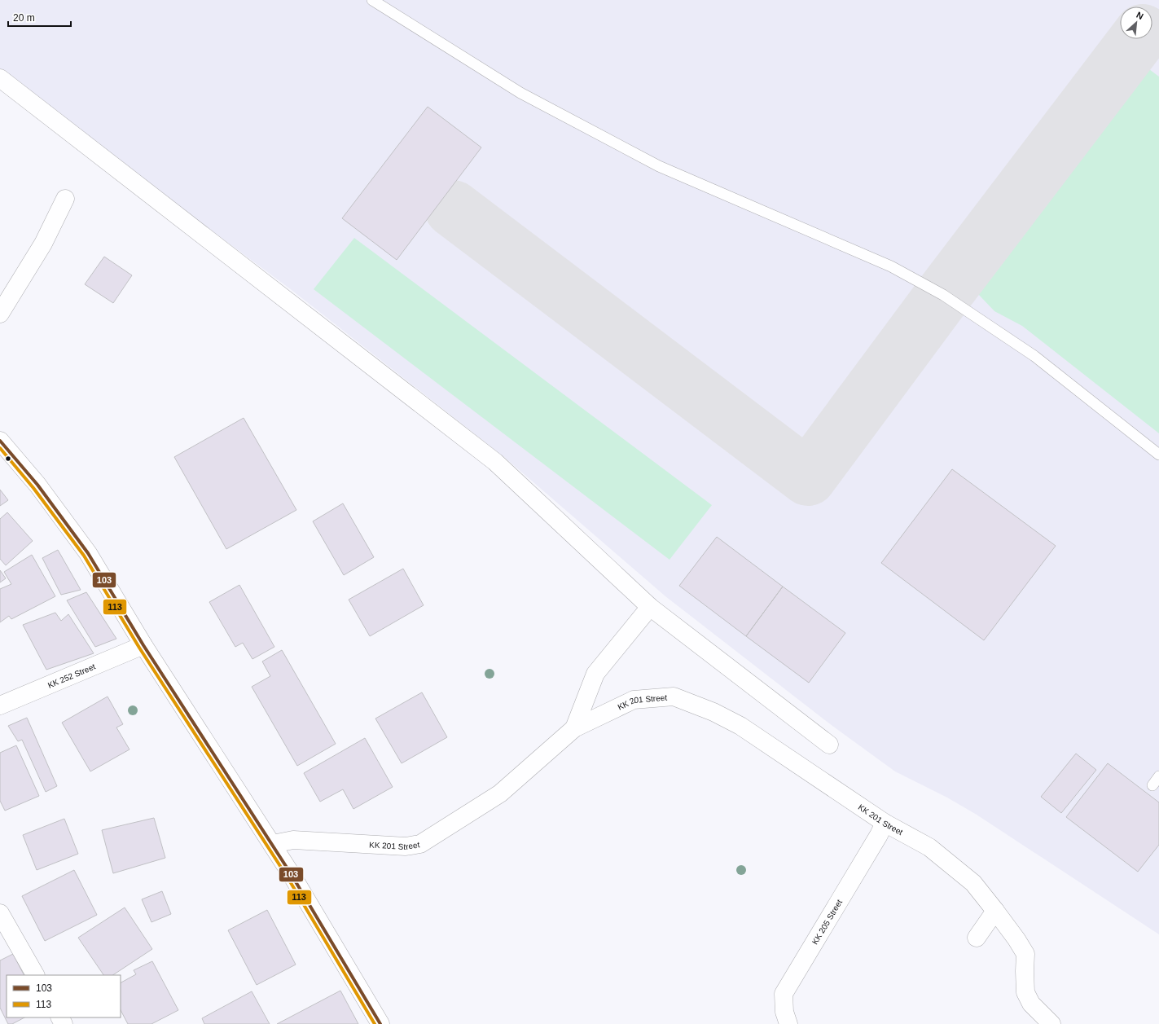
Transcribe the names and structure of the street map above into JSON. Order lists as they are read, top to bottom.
{
  "streets": {
    "street": ["KK 252 Street", "KK 201 Street", "KK 205 Street"]
  },
  "crossings": [
    ["KK 201 Street", "KK 205 Street"]
  ],
  "lines": ["transit line 103", "transit line 113"],
  "legend": ["103", "113"],
  "scale_bar": "20 m",
  "north": "top right"
}
